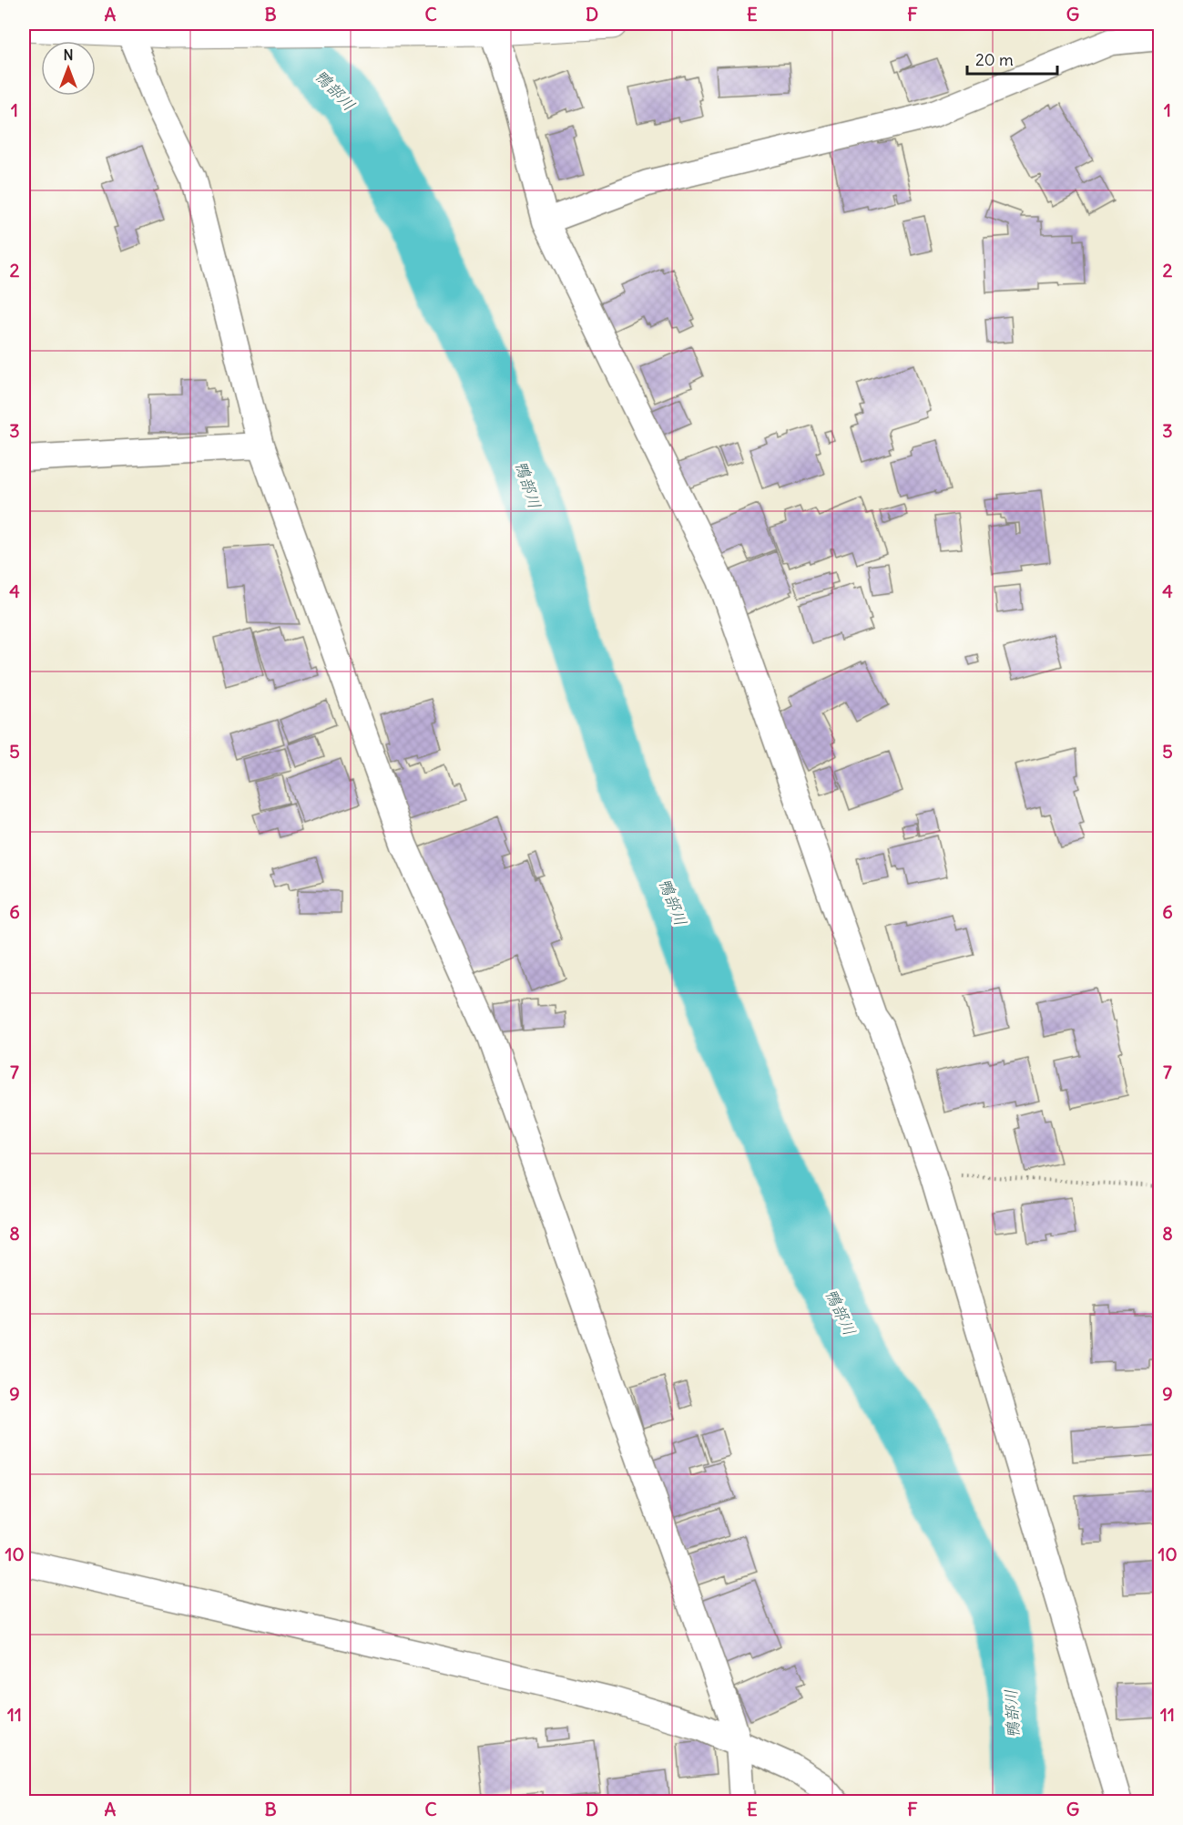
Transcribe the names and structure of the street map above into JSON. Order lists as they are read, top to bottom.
{
  "water": ["鴨部川"],
  "scale_bar": "20 m",
  "north": "top",
  "grid": {
    "columns": [
      "A",
      "B",
      "C",
      "D",
      "E",
      "F",
      "G"
    ],
    "rows": [
      "1",
      "2",
      "3",
      "4",
      "5",
      "6",
      "7",
      "8",
      "9",
      "10",
      "11"
    ]
  }
}
